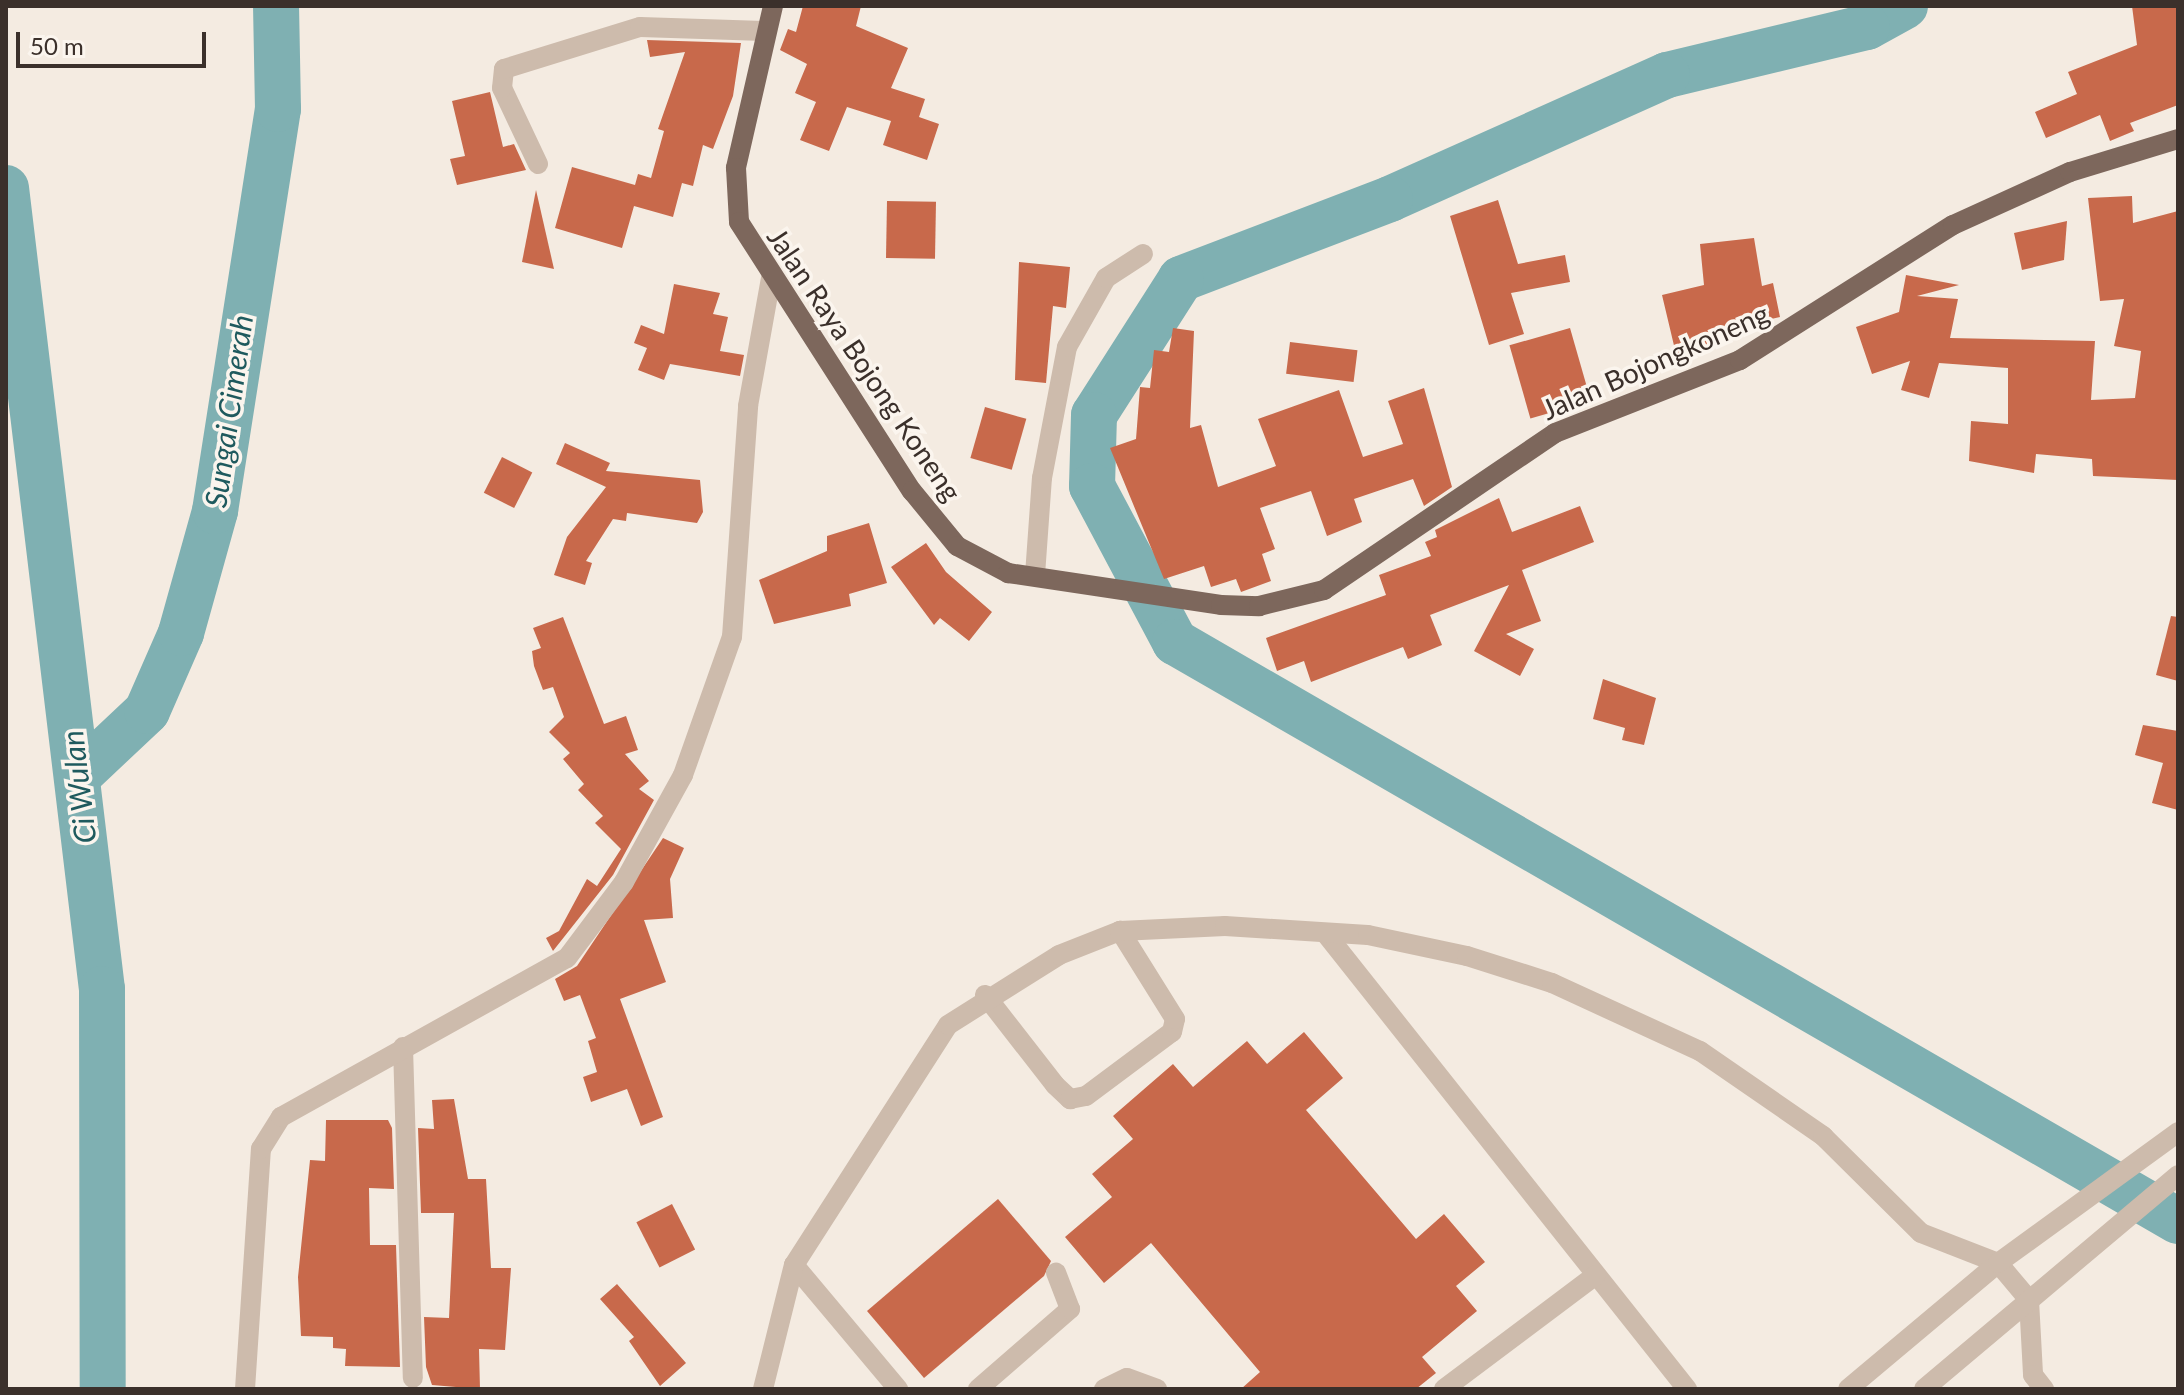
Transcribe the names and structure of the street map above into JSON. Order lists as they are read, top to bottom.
{
  "streets": {
    "main road": ["Jalan Bojongkoneng", "Jalan Raya Bojong Koneng"]
  },
  "crossings": [
    ["Jalan Bojongkoneng", "Jalan Raya Bojong Koneng"]
  ],
  "water": ["Sungai Cimerah", "Ci Wulan"],
  "scale_bar": "50 m"
}
